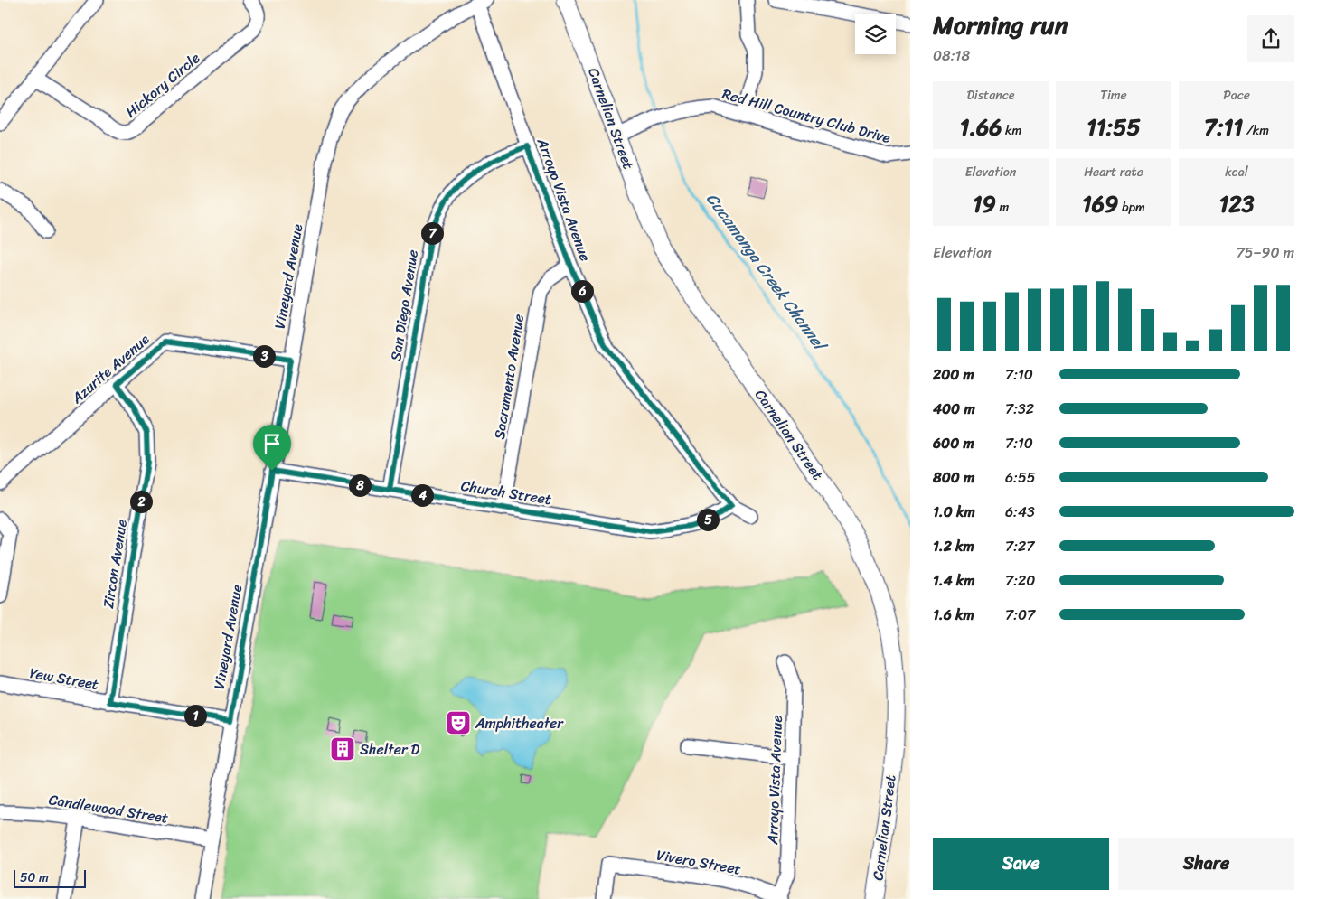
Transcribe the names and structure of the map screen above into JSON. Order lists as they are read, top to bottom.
{
  "streets": {
    "main road": ["Carnelian Street"],
    "street": [
      "Hickory Circle",
      "Red Hill Country Club Drive",
      "Arroyo Vista Avenue",
      "Vineyard Avenue",
      "San Diego Avenue",
      "Azurite Avenue",
      "Sacramento Avenue",
      "Church Street",
      "Zircon Avenue",
      "Yew Street",
      "Candlewood Street",
      "Vivero Street"
    ]
  },
  "crossings": [
    ["Red Hill Country Club Drive", "Carnelian Street"],
    ["Arroyo Vista Avenue", "Vineyard Avenue"],
    ["Arroyo Vista Avenue", "San Diego Avenue"],
    ["Arroyo Vista Avenue", "Sacramento Avenue"],
    ["Arroyo Vista Avenue", "Church Street"],
    ["Arroyo Vista Avenue", "Vivero Street"],
    ["Vineyard Avenue", "Azurite Avenue"],
    ["Vineyard Avenue", "Church Street"],
    ["Vineyard Avenue", "Yew Street"],
    ["Vineyard Avenue", "Candlewood Street"],
    ["San Diego Avenue", "Church Street"],
    ["Azurite Avenue", "Zircon Avenue"],
    ["Sacramento Avenue", "Church Street"],
    ["Zircon Avenue", "Yew Street"]
  ],
  "water": ["Cucamonga Creek Channel"],
  "places": {
    "theatre": ["Amphitheater"],
    "building": ["Shelter D"]
  },
  "scale_bar": "50 m",
  "page": {
    "heading": ["Morning run", "08:18"],
    "stats": [
      ["Distance", "1.66 km"],
      ["Time", "11:55"],
      ["Pace", "7:11 /km"],
      ["Elevation", "19 m"],
      ["Heart rate", "169 bpm"],
      ["kcal", "123"]
    ],
    "pins": [
      "7",
      "6",
      "3",
      "8",
      "4",
      "2",
      "5",
      "1"
    ],
    "chart": ["Elevation", "75–90 m"],
    "list": [
      {
        "name": "200 m",
        "note": "7:10"
      },
      {
        "name": "400 m",
        "note": "7:32"
      },
      {
        "name": "600 m",
        "note": "7:10"
      },
      {
        "name": "800 m",
        "note": "6:55"
      },
      {
        "name": "1.0 km",
        "note": "6:43"
      },
      {
        "name": "1.2 km",
        "note": "7:27"
      },
      {
        "name": "1.4 km",
        "note": "7:20"
      },
      {
        "name": "1.6 km",
        "note": "7:07"
      }
    ],
    "buttons": ["Save", "Share"],
    "scale": "50 m"
  }
}
